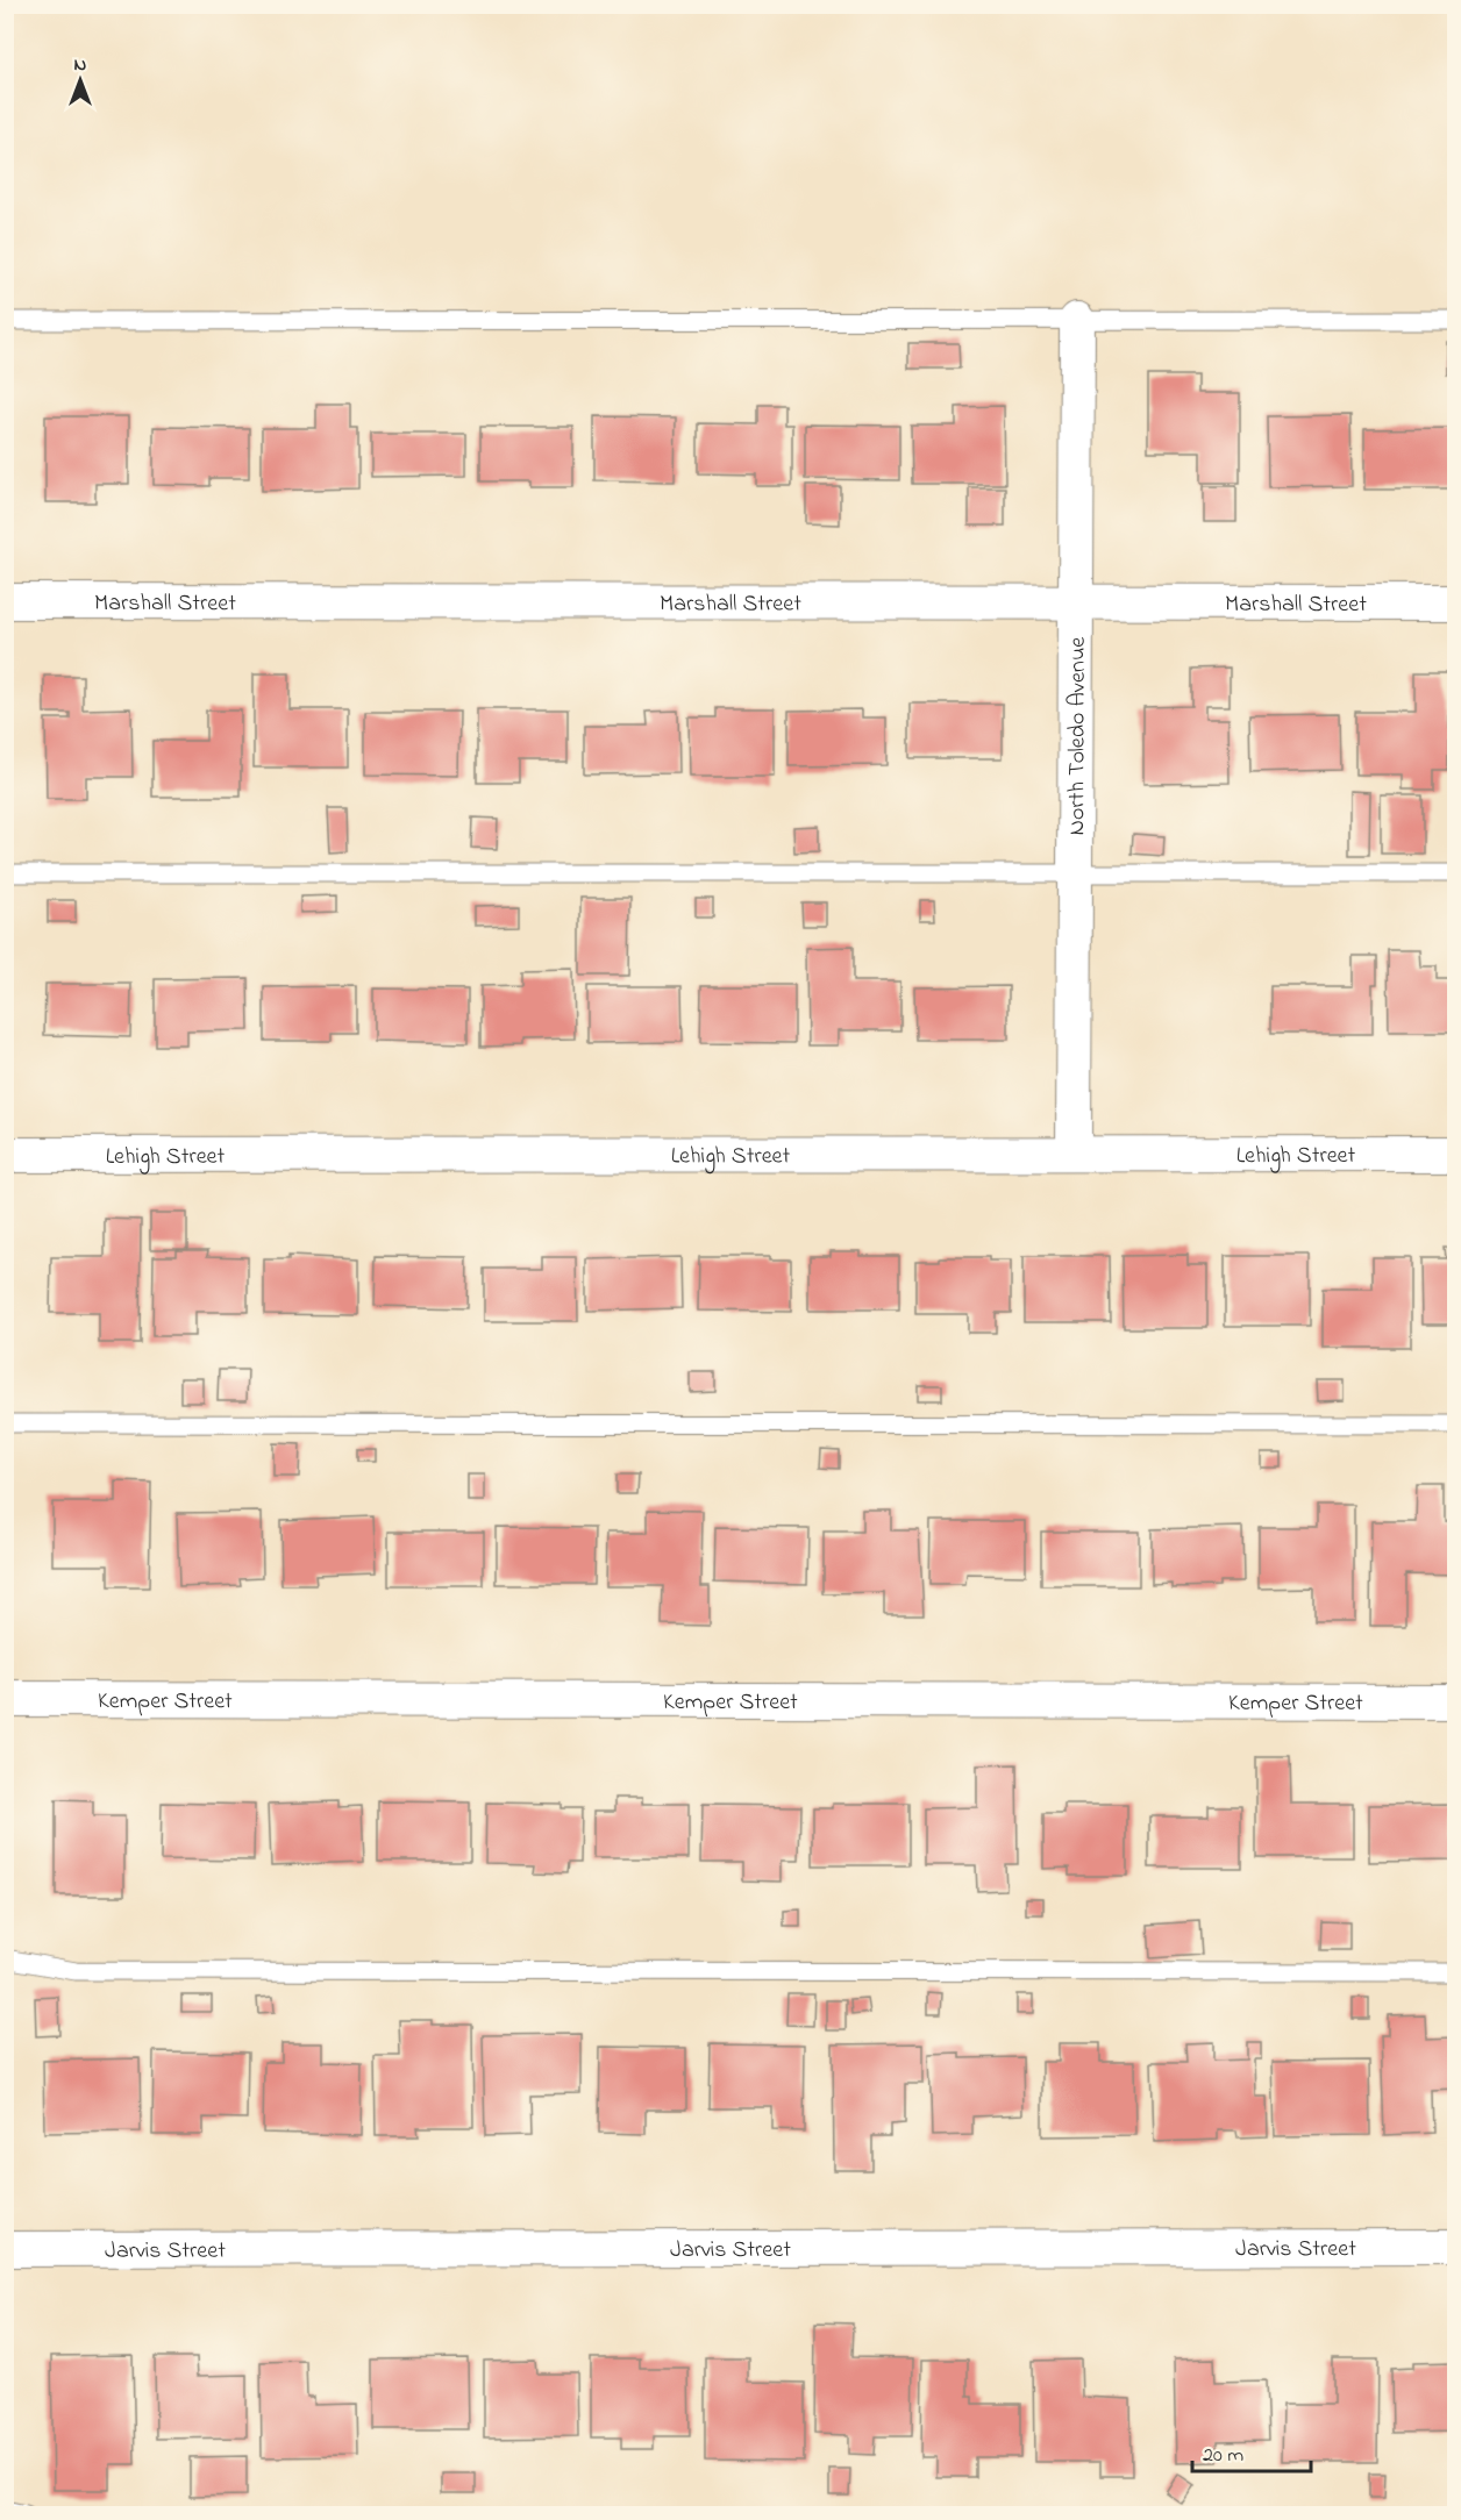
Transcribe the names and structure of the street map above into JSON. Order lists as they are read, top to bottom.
{
  "streets": {
    "street": [
      "Marshall Street",
      "North Toledo Avenue",
      "Lehigh Street",
      "Kemper Street",
      "Jarvis Street"
    ]
  },
  "crossings": [
    ["Marshall Street", "North Toledo Avenue"],
    ["North Toledo Avenue", "Lehigh Street"]
  ],
  "scale_bar": "20 m",
  "north": "top"
}
